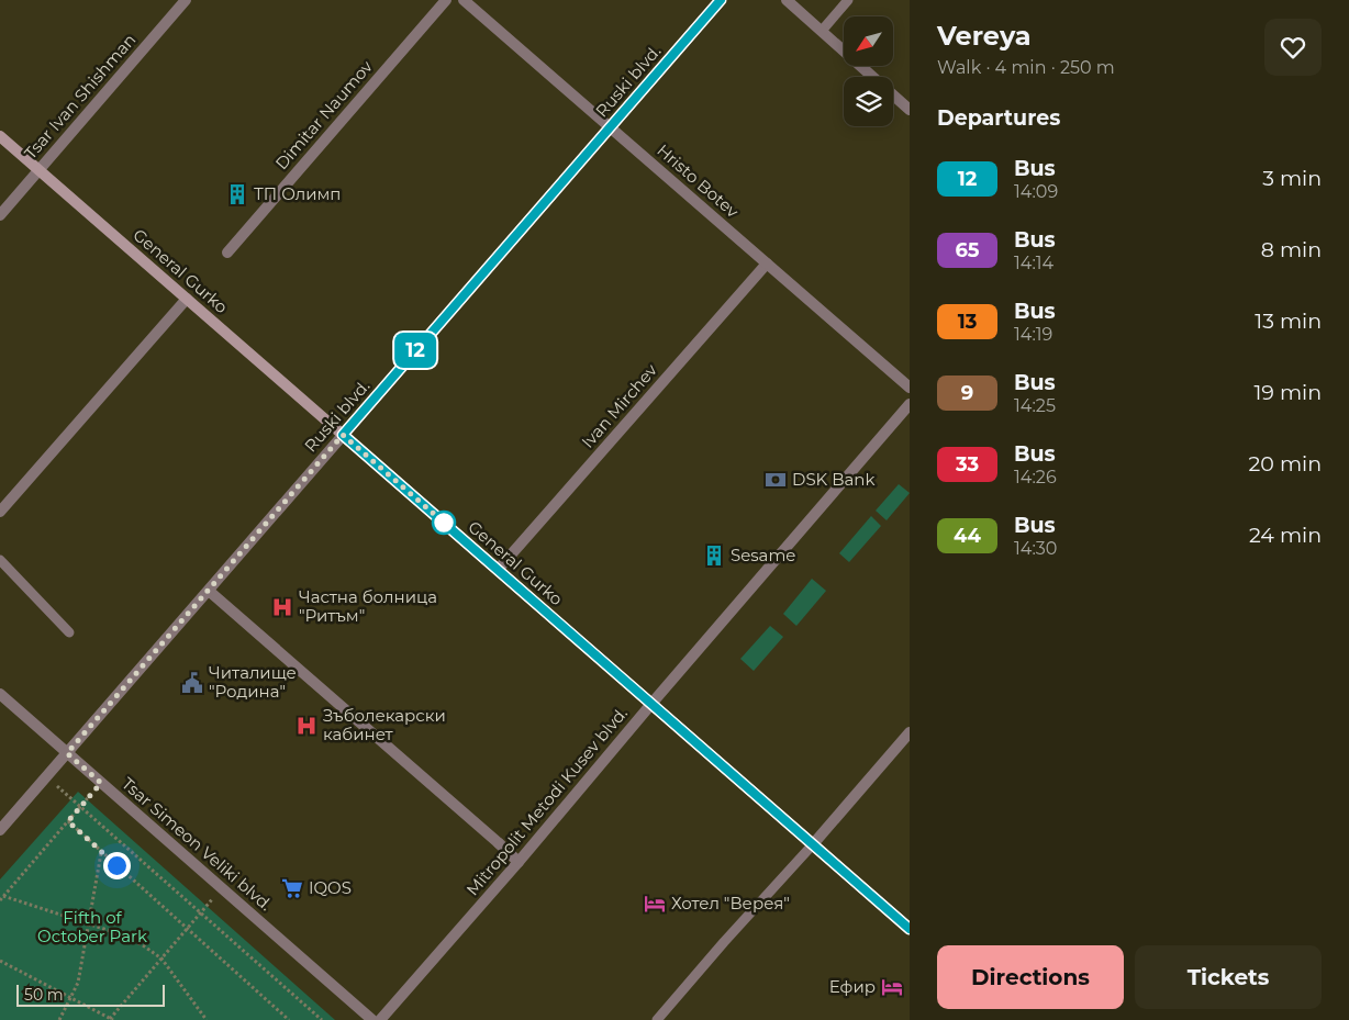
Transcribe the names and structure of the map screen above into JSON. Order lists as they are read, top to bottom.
{
  "streets": {
    "main road": ["General Gurko"],
    "street": [
      "Ruski blvd.",
      "Tsar Ivan Shishman",
      "Dimitar Naumov",
      "Hristo Botev",
      "Ivan Mirchev",
      "Mitropolit Metodi Kusev blvd.",
      "Tsar Simeon Veliki blvd."
    ]
  },
  "crossings": [
    ["Ruski blvd.", "Hristo Botev"],
    ["Ruski blvd.", "General Gurko"],
    ["Ruski blvd.", "Tsar Simeon Veliki blvd."],
    ["Tsar Ivan Shishman", "General Gurko"],
    ["Hristo Botev", "Ivan Mirchev"],
    ["General Gurko", "Ivan Mirchev"],
    ["General Gurko", "Mitropolit Metodi Kusev blvd."]
  ],
  "parks": ["Fifth of October Park"],
  "places": {
    "building": ["ТП Олимп", "Sesame"],
    "bank": ["DSK Bank"],
    "hospital": ["Частна болница \"Ритъм\"", "Зъболекарски кабинет"],
    "public building": ["Читалище \"Родина\""],
    "supermarket": ["IQOS"],
    "hotel": ["Хотел \"Верея\"", "Ефир"]
  },
  "lines": ["bus line 12"],
  "scale_bar": "50 m",
  "north": "bottom left",
  "page": {
    "on_map": "12",
    "heading": [
      ["Vereya", "Walk · 4 min · 250 m"],
      "Departures"
    ],
    "list": [
      {
        "mark": "12",
        "name": "Bus",
        "note": "14:09",
        "value": "3 min"
      },
      {
        "mark": "65",
        "name": "Bus",
        "note": "14:14",
        "value": "8 min"
      },
      {
        "mark": "13",
        "name": "Bus",
        "note": "14:19",
        "value": "13 min"
      },
      {
        "mark": "9",
        "name": "Bus",
        "note": "14:25",
        "value": "19 min"
      },
      {
        "mark": "33",
        "name": "Bus",
        "note": "14:26",
        "value": "20 min"
      },
      {
        "mark": "44",
        "name": "Bus",
        "note": "14:30",
        "value": "24 min"
      }
    ],
    "buttons": ["Directions", "Tickets"],
    "scale": "50 m"
  }
}
